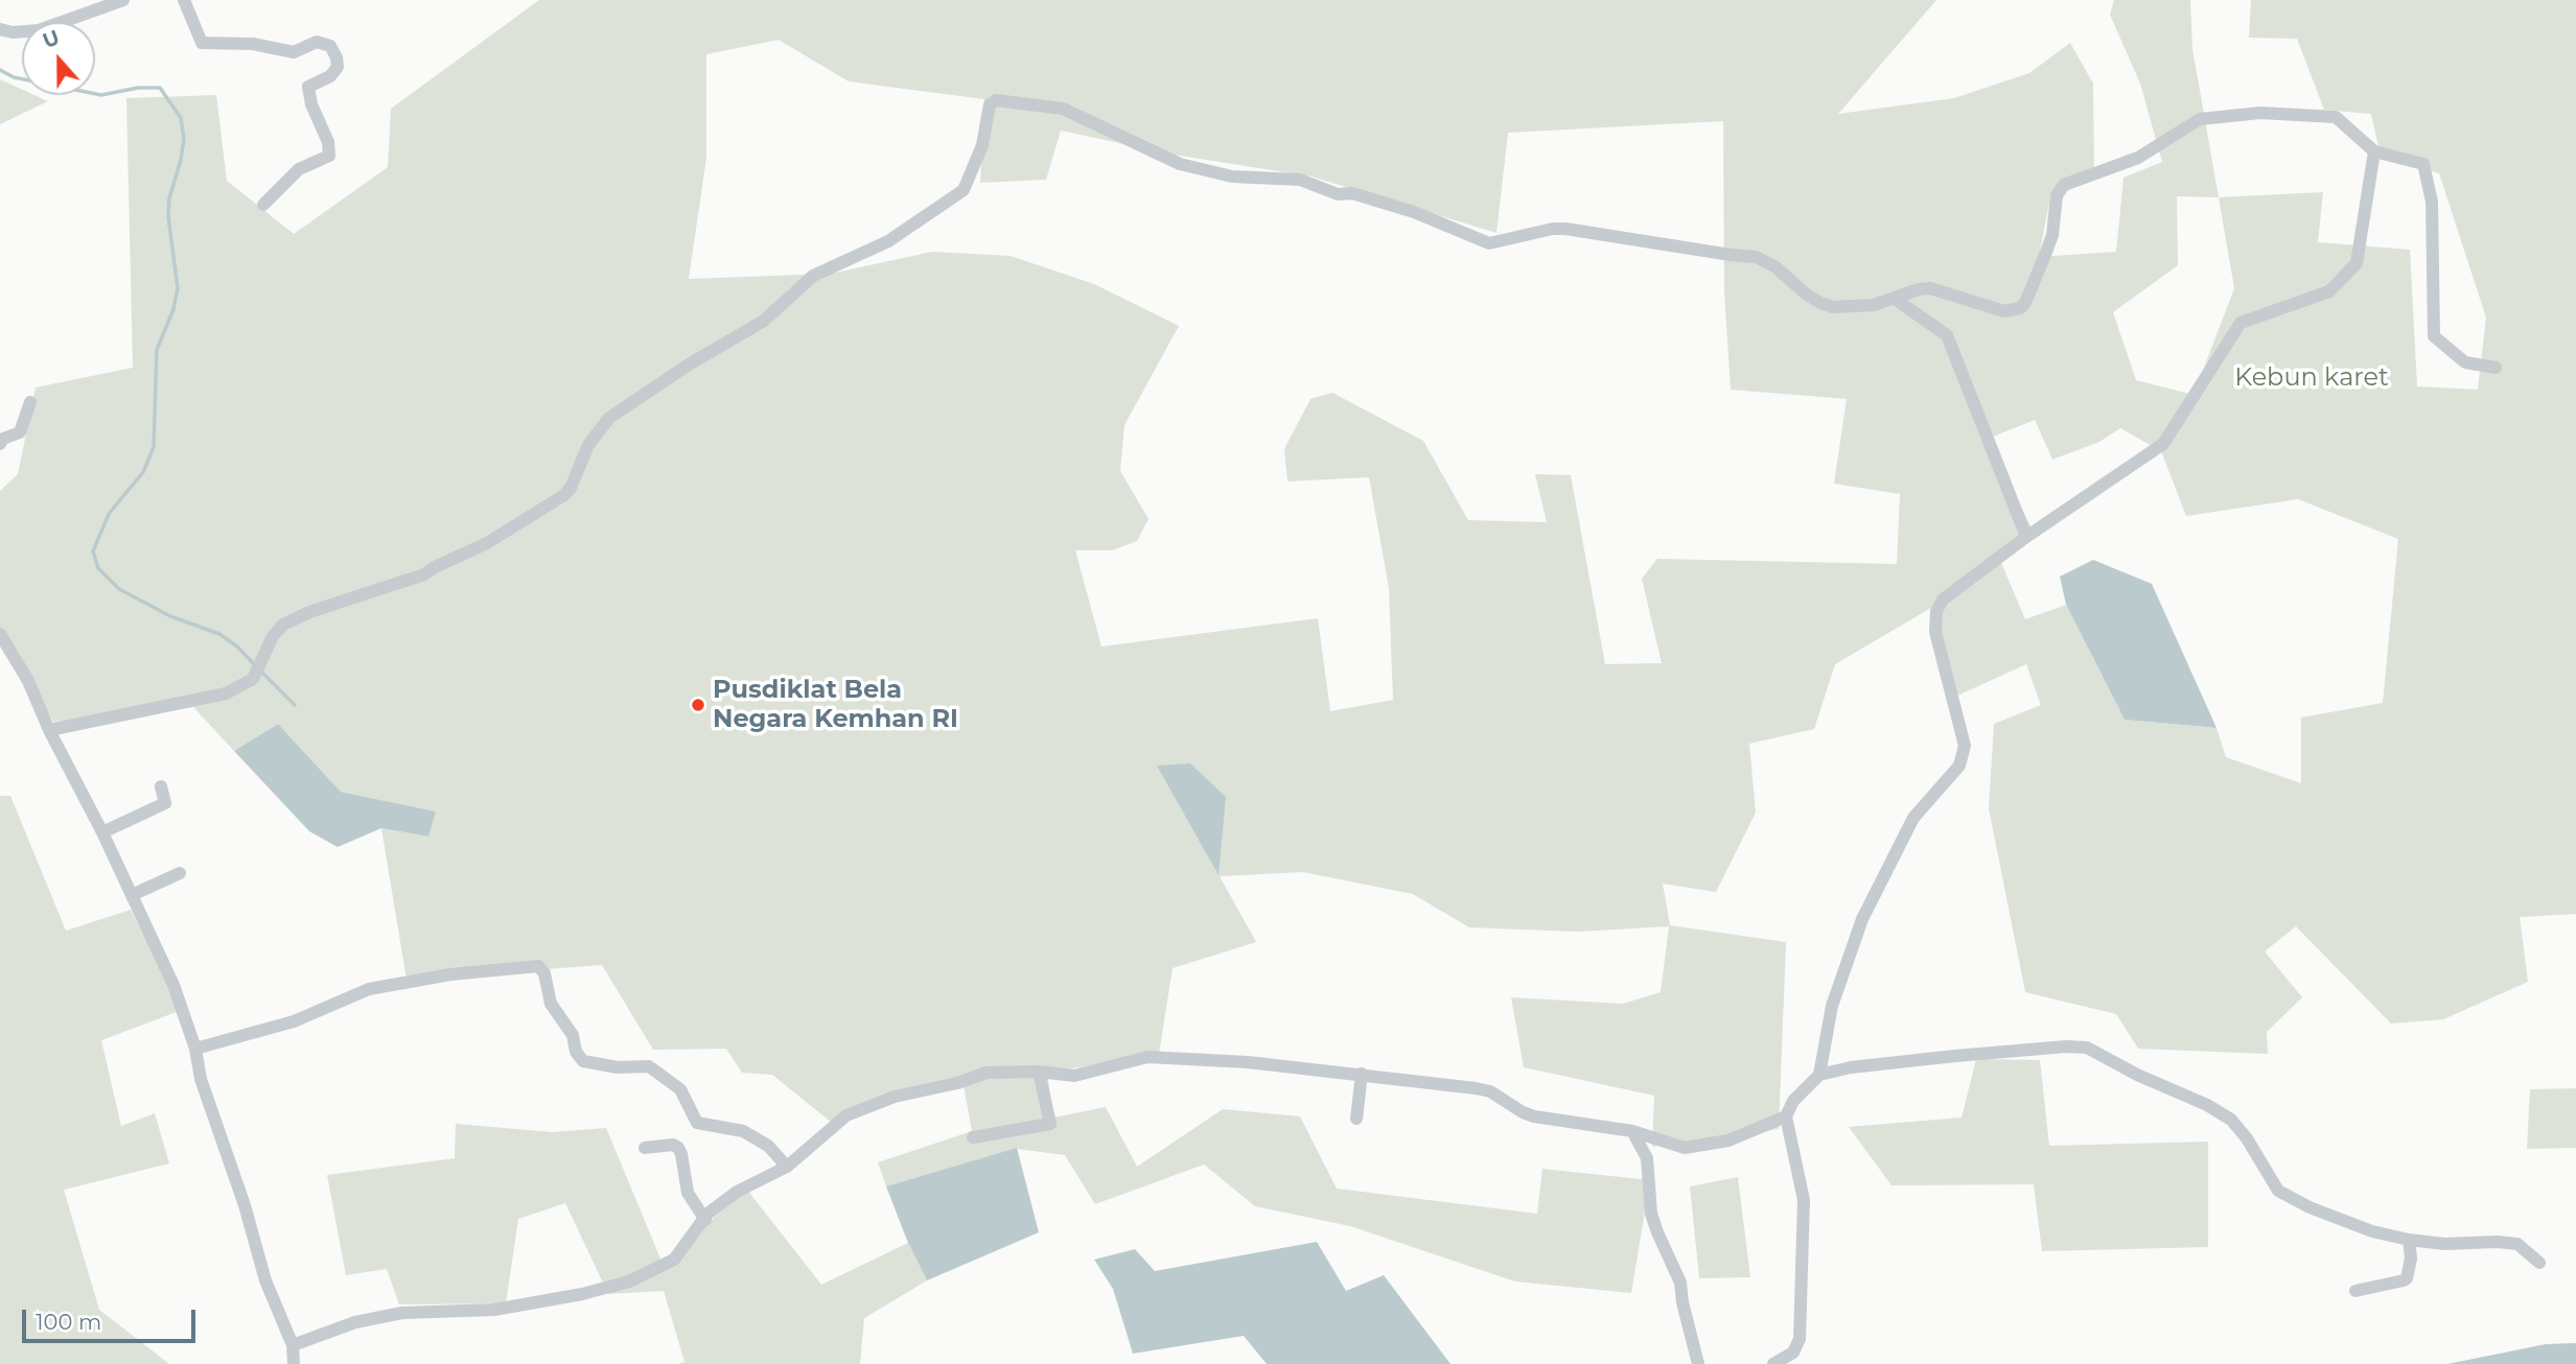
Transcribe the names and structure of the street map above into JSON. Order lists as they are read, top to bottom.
{
  "parks": ["Kebun karet"],
  "places": ["Pusdiklat Bela Negara Kemhan RI"],
  "scale_bar": "100 m",
  "north": "top"
}
